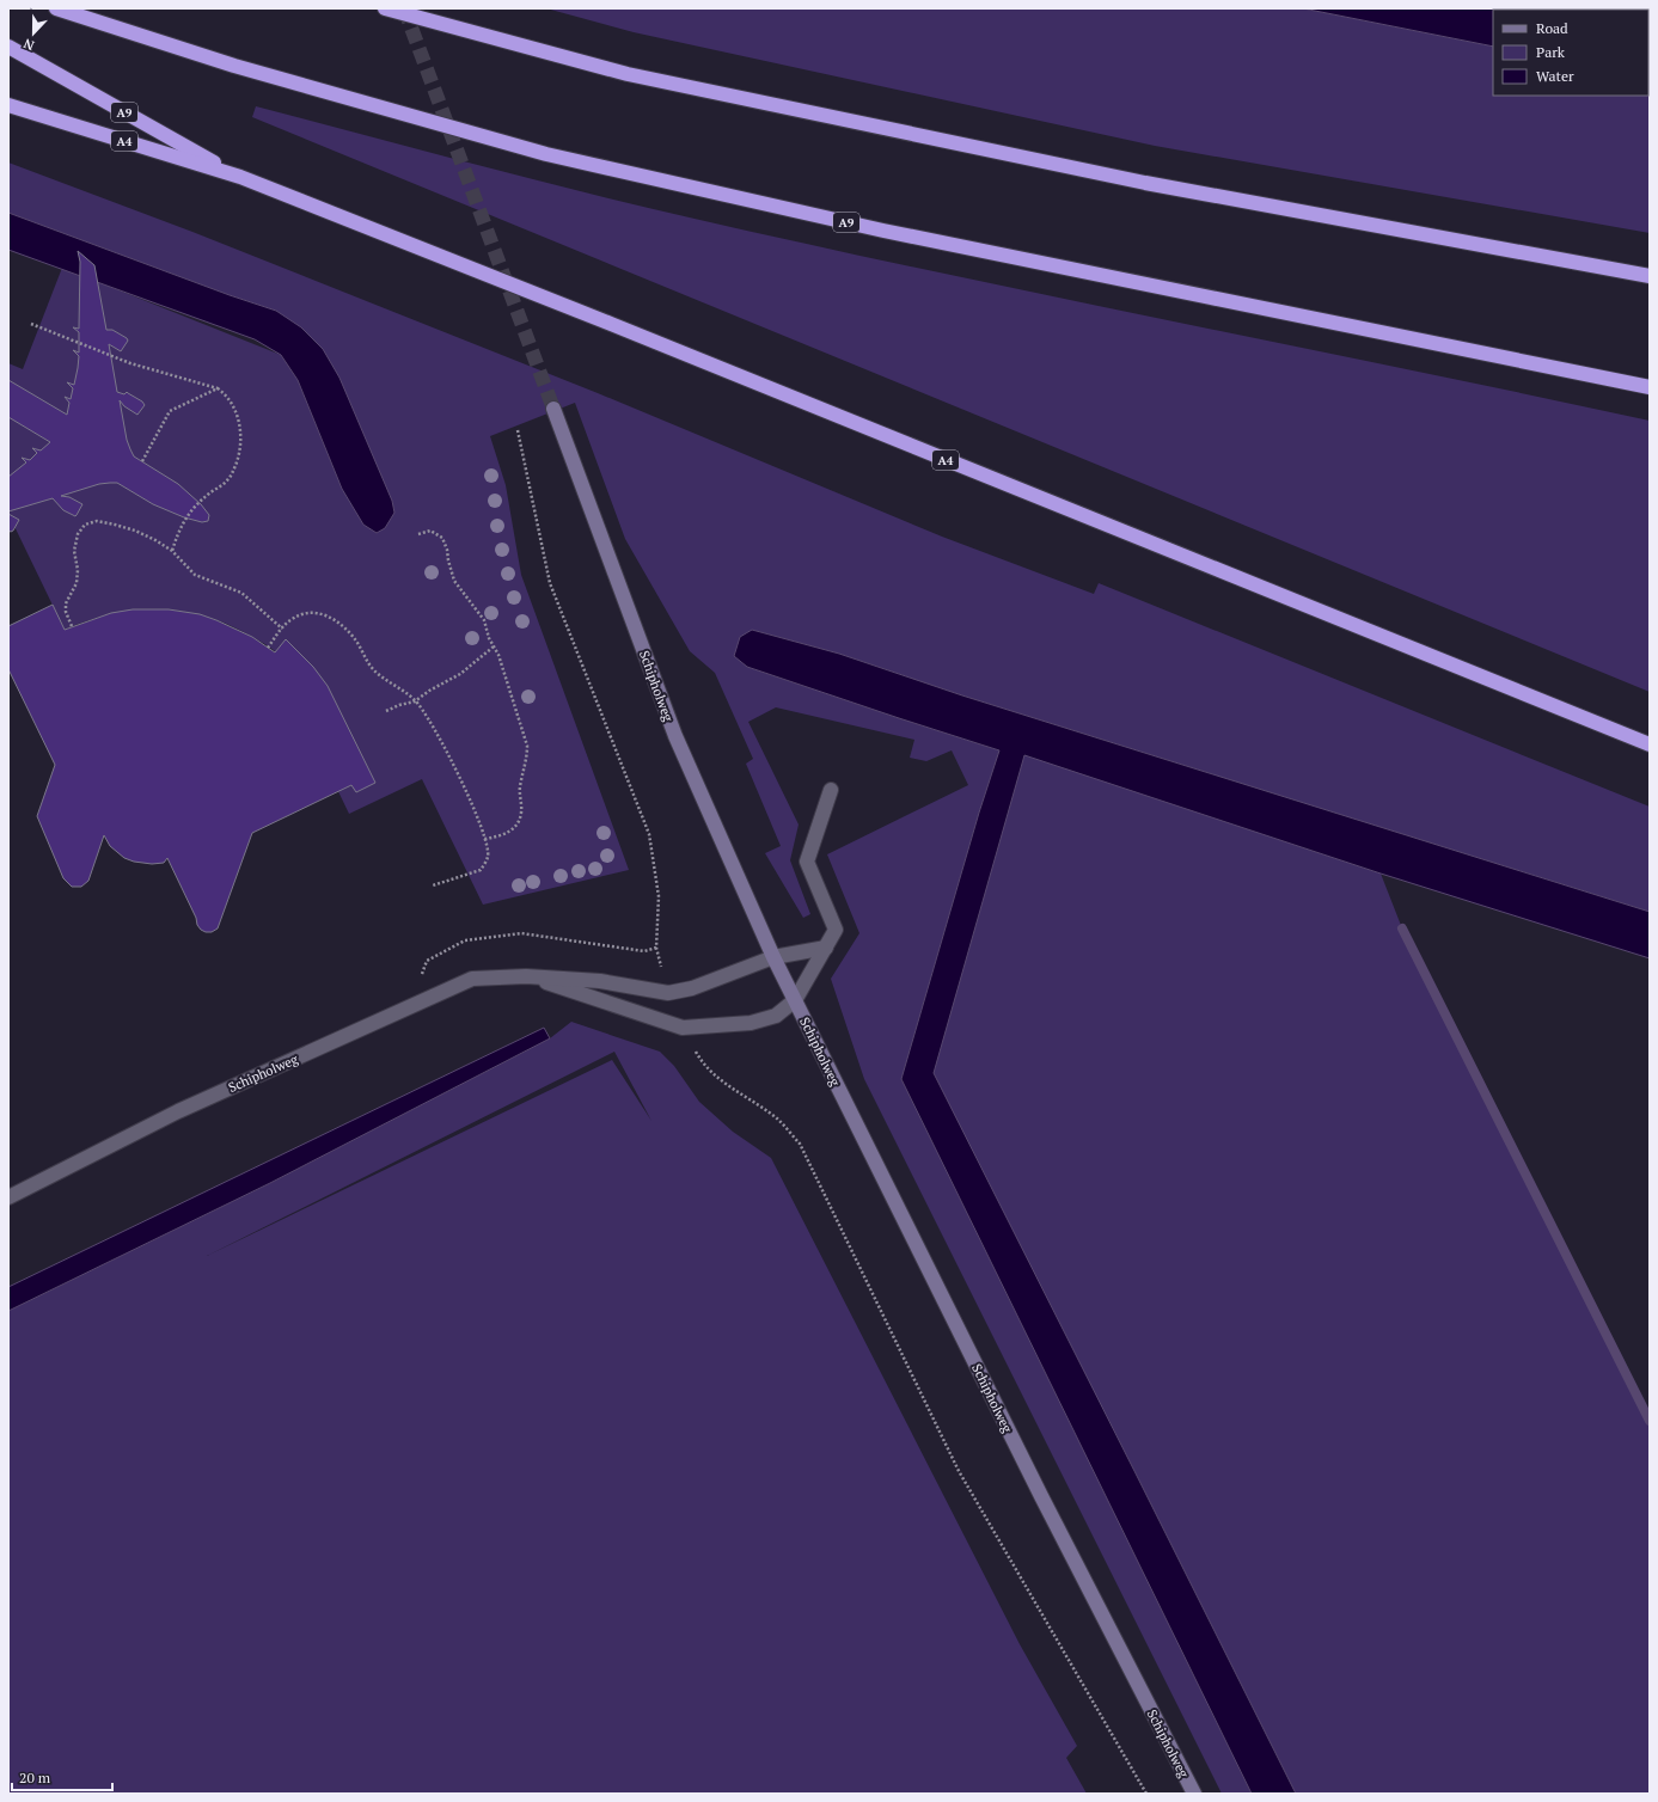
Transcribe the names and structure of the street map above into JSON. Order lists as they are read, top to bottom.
{
  "streets": {
    "highway": ["A9", "A4"],
    "main road": ["Schipholweg"]
  },
  "crossings": [
    ["A9", "A4"]
  ],
  "legend": ["Road", "Park", "Water"],
  "scale_bar": "20 m",
  "north": "bottom"
}
